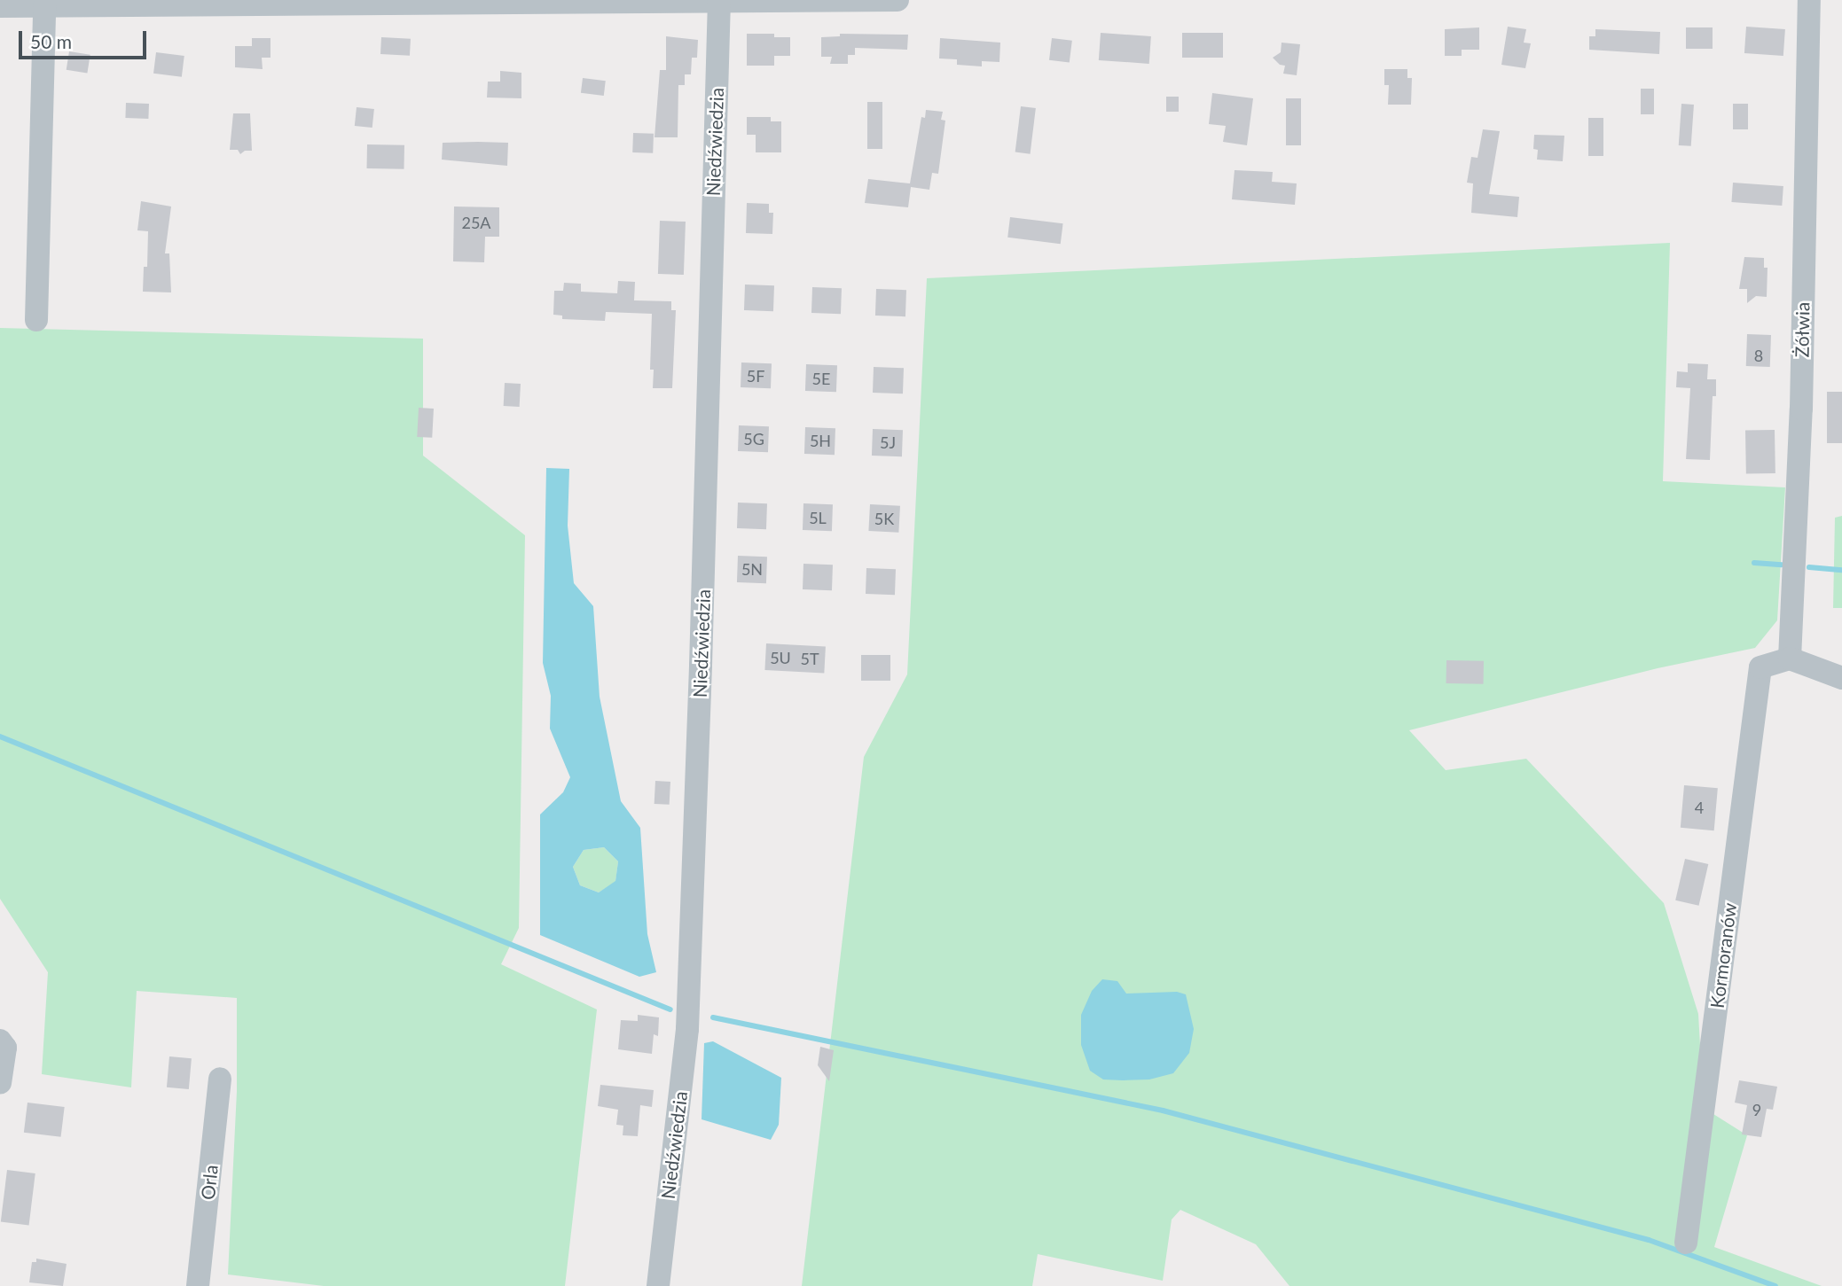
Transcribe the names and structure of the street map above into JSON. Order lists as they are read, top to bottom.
{
  "streets": {
    "street": [
      "Niedźwiedzia",
      "Żółwia",
      "Kormoranów",
      "Orla"
    ]
  },
  "crossings": [
    ["Żółwia", "Kormoranów"]
  ],
  "house_numbers": [
    "25A",
    "8",
    "5F",
    "5E",
    "5G",
    "5H",
    "5J",
    "5L",
    "5K",
    "5N",
    "5U",
    "5T",
    "4",
    "9"
  ],
  "scale_bar": "50 m"
}
